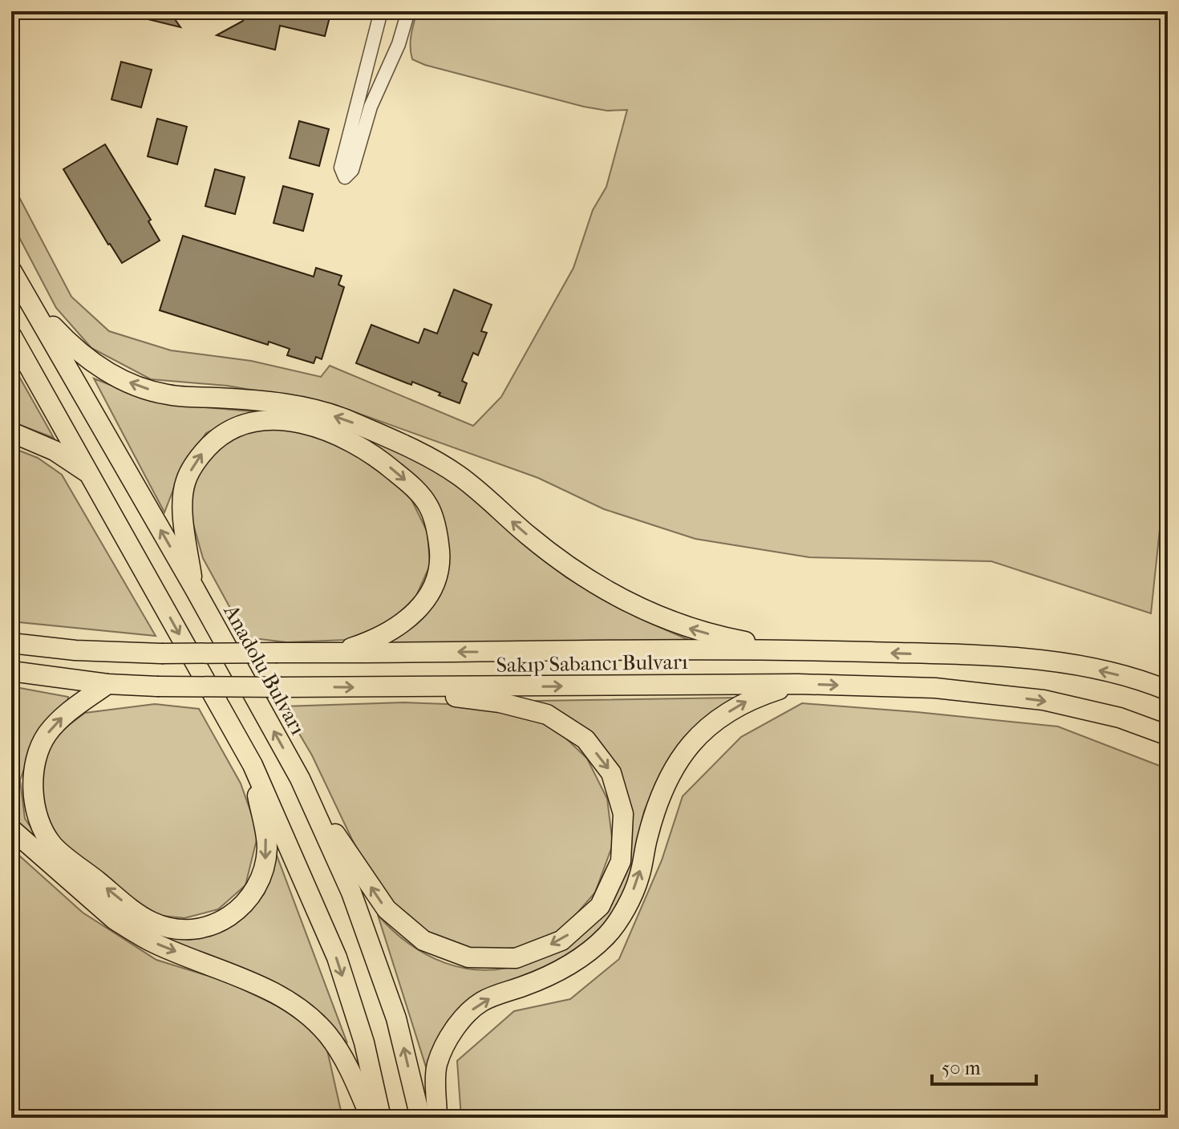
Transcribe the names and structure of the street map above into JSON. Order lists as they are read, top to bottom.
{
  "streets": {
    "main road": ["Sakıp Sabancı Bulvarı", "Anadolu Bulvarı"]
  },
  "scale_bar": "50 m"
}
